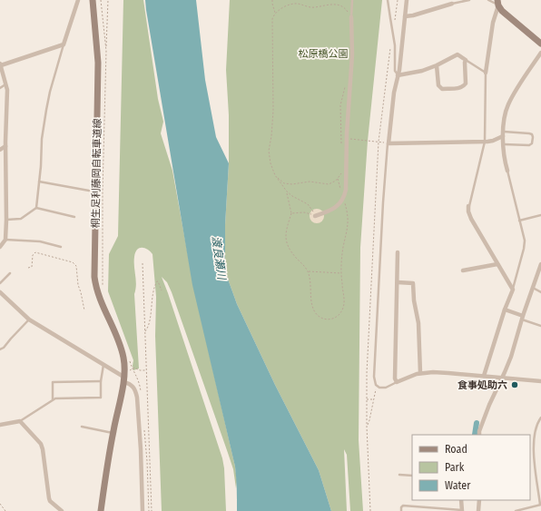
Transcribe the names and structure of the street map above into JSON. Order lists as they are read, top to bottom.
{
  "streets": {
    "path": ["桐生足利藤岡自転車道線"]
  },
  "water": ["渡良瀬川"],
  "parks": ["松原橋公園"],
  "places": ["食事処助六"],
  "legend": ["Road", "Park", "Water"]
}
